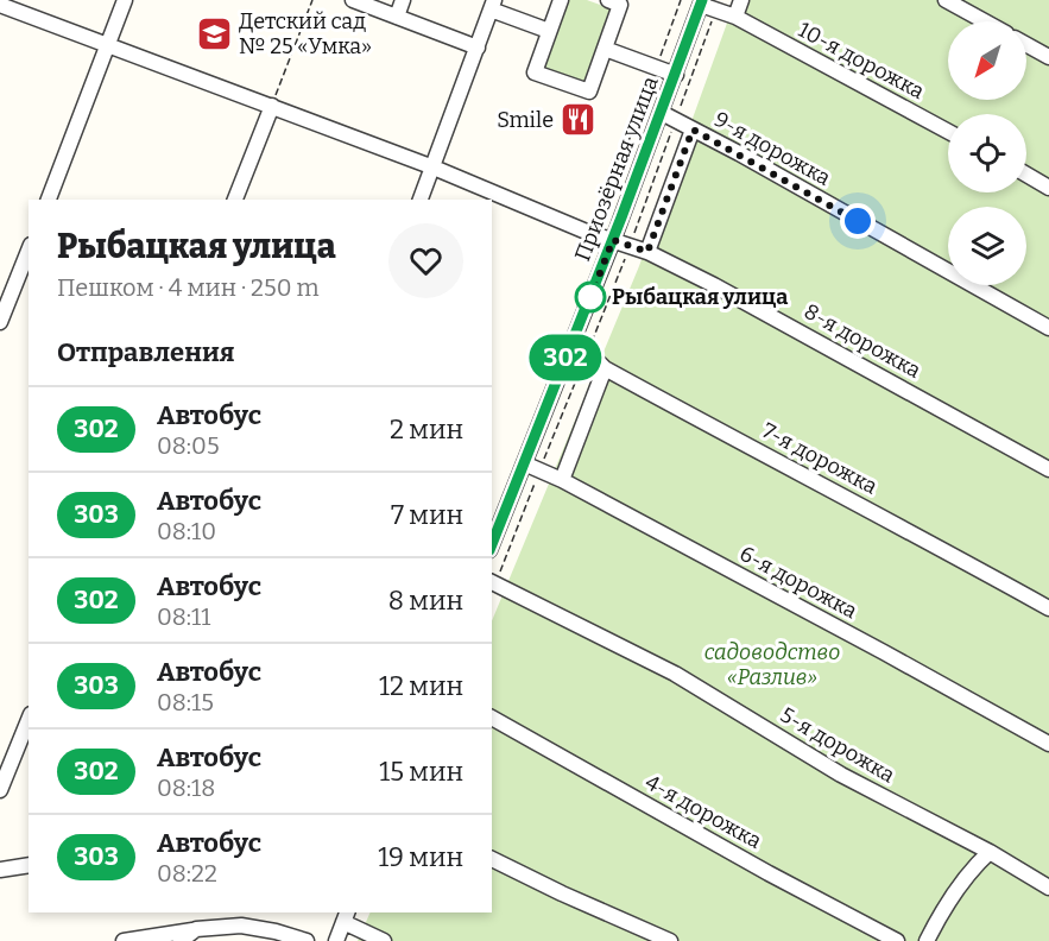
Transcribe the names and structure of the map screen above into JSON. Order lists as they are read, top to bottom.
{
  "streets": {
    "street": [
      "10-я дорожка",
      "9-я дорожка",
      "Приозёрная улица",
      "8-я дорожка",
      "7-я дорожка",
      "6-я дорожка",
      "5-я дорожка",
      "4-я дорожка"
    ]
  },
  "crossings": [
    ["10-я дорожка", "Приозёрная улица"],
    ["9-я дорожка", "Приозёрная улица"],
    ["Приозёрная улица", "8-я дорожка"],
    ["Приозёрная улица", "7-я дорожка"],
    ["Приозёрная улица", "6-я дорожка"]
  ],
  "parks": ["садоводство «Разлив»"],
  "places": {
    "school or university": ["Детский сад № 25 «Умка»"],
    "restaurant": ["Smile"],
    "other": ["Рыбацкая улица"]
  },
  "lines": ["bus line 302"],
  "north": "bottom left",
  "page": {
    "on_map": "302",
    "heading": [
      ["Рыбацкая улица", "Пешком · 4 мин · 250 m"],
      "Отправления"
    ],
    "list": [
      {
        "mark": "302",
        "name": "Автобус",
        "note": "08:05",
        "value": "2 мин"
      },
      {
        "mark": "303",
        "name": "Автобус",
        "note": "08:10",
        "value": "7 мин"
      },
      {
        "mark": "302",
        "name": "Автобус",
        "note": "08:11",
        "value": "8 мин"
      },
      {
        "mark": "303",
        "name": "Автобус",
        "note": "08:15",
        "value": "12 мин"
      },
      {
        "mark": "302",
        "name": "Автобус",
        "note": "08:18",
        "value": "15 мин"
      },
      {
        "mark": "303",
        "name": "Автобус",
        "note": "08:22",
        "value": "19 мин"
      }
    ]
  }
}
